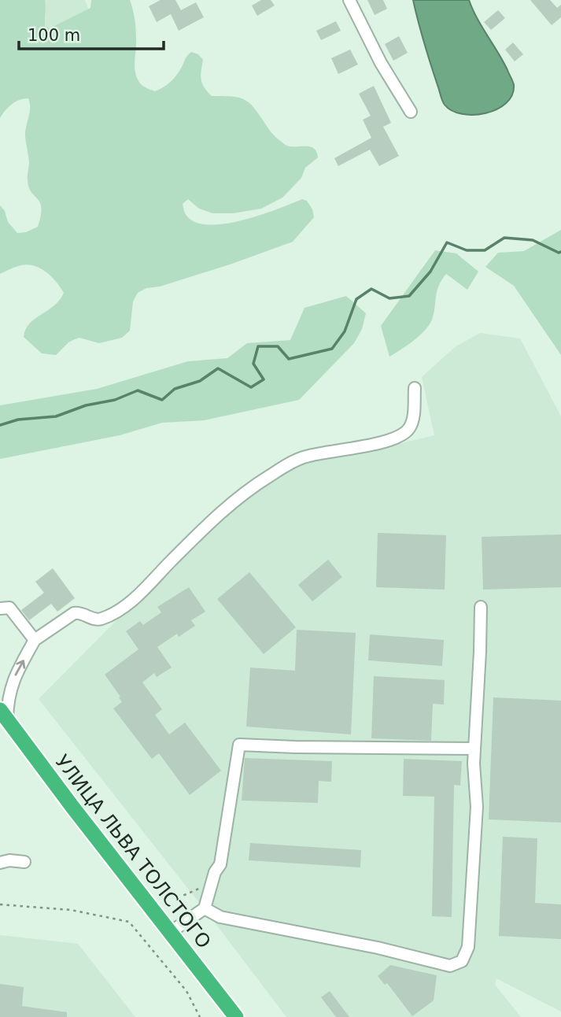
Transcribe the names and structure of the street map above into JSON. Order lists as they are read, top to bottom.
{
  "streets": {
    "highway": ["УЛИЦА ЛЬВА ТОЛСТОГО"]
  },
  "scale_bar": "100 m"
}
